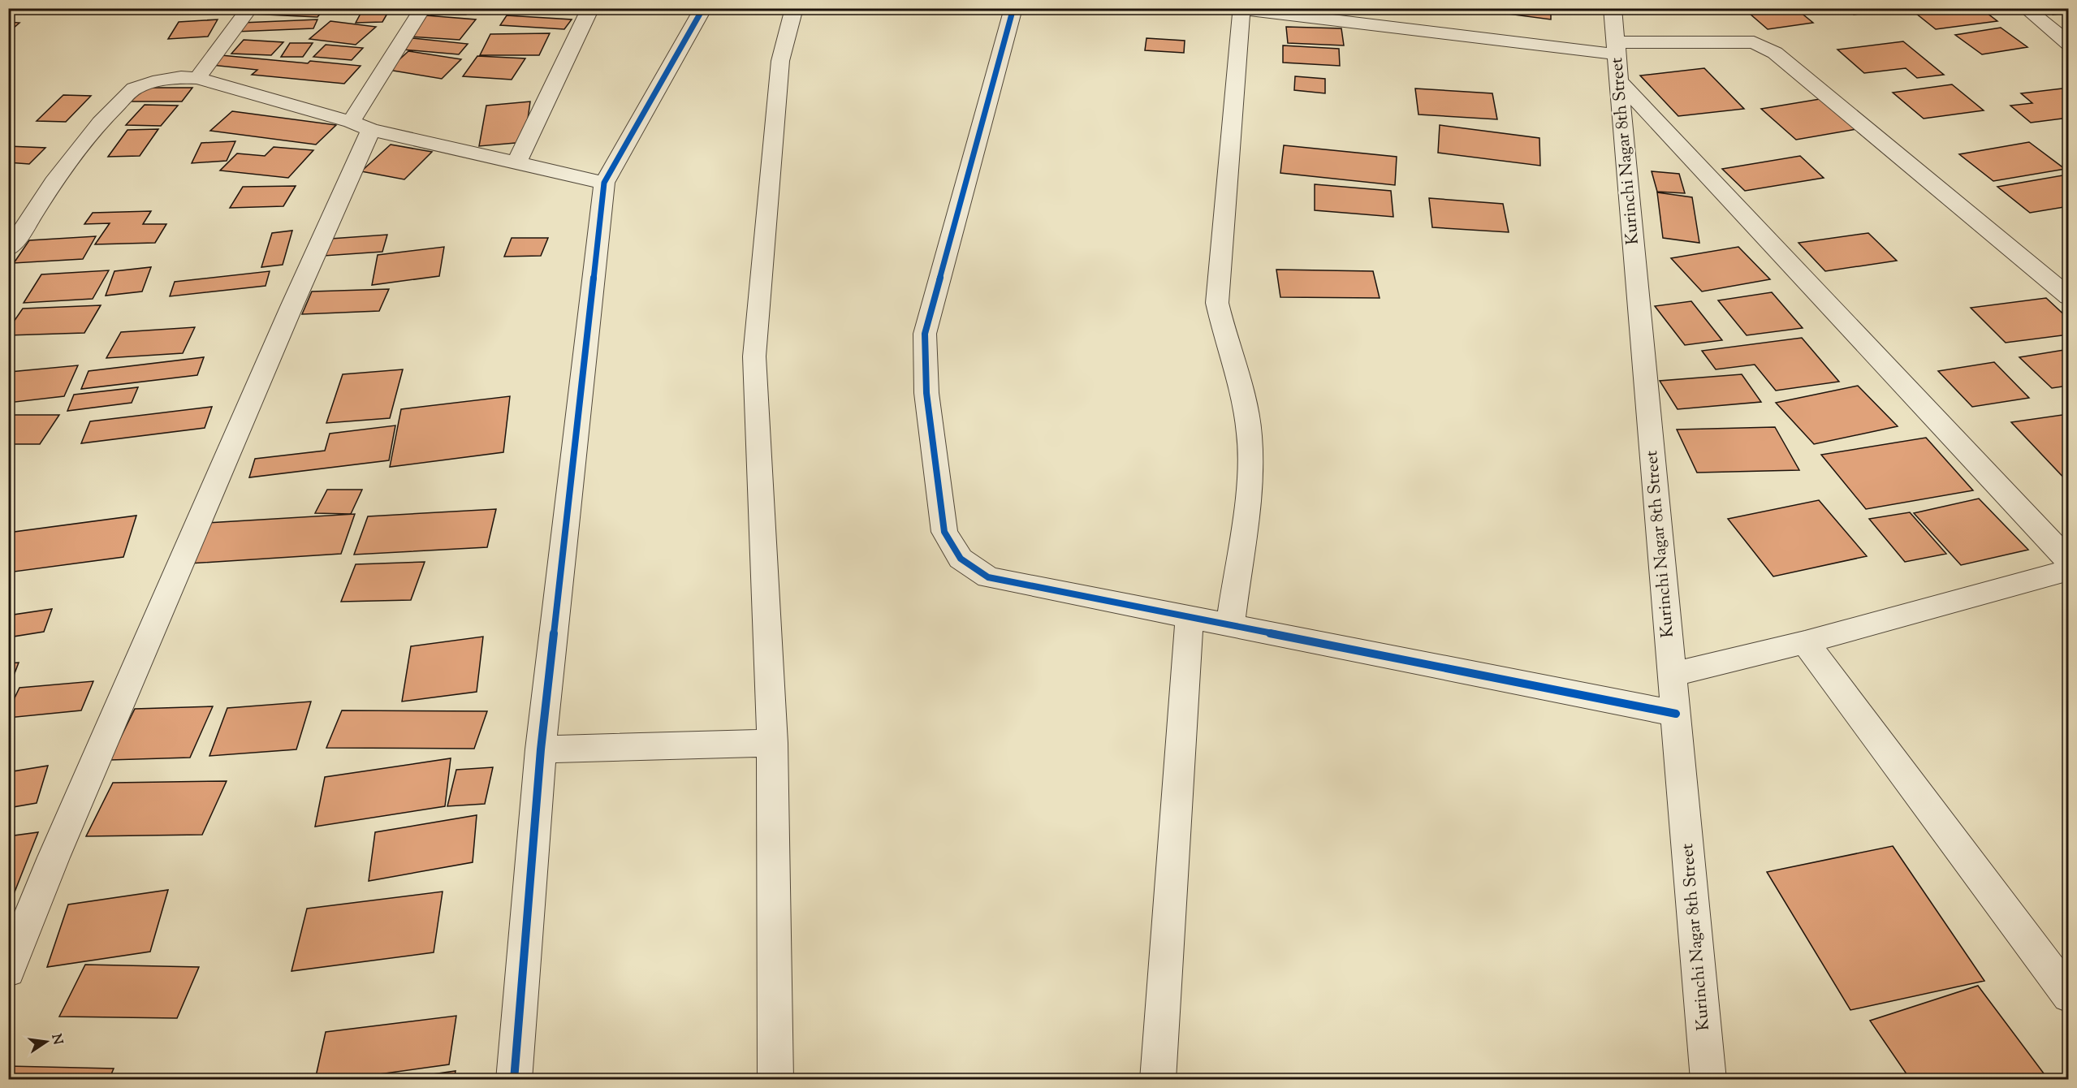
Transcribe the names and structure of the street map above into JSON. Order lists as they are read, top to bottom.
{
  "streets": {
    "street": ["Kurinchi Nagar 8th Street"]
  },
  "north": "right"
}
